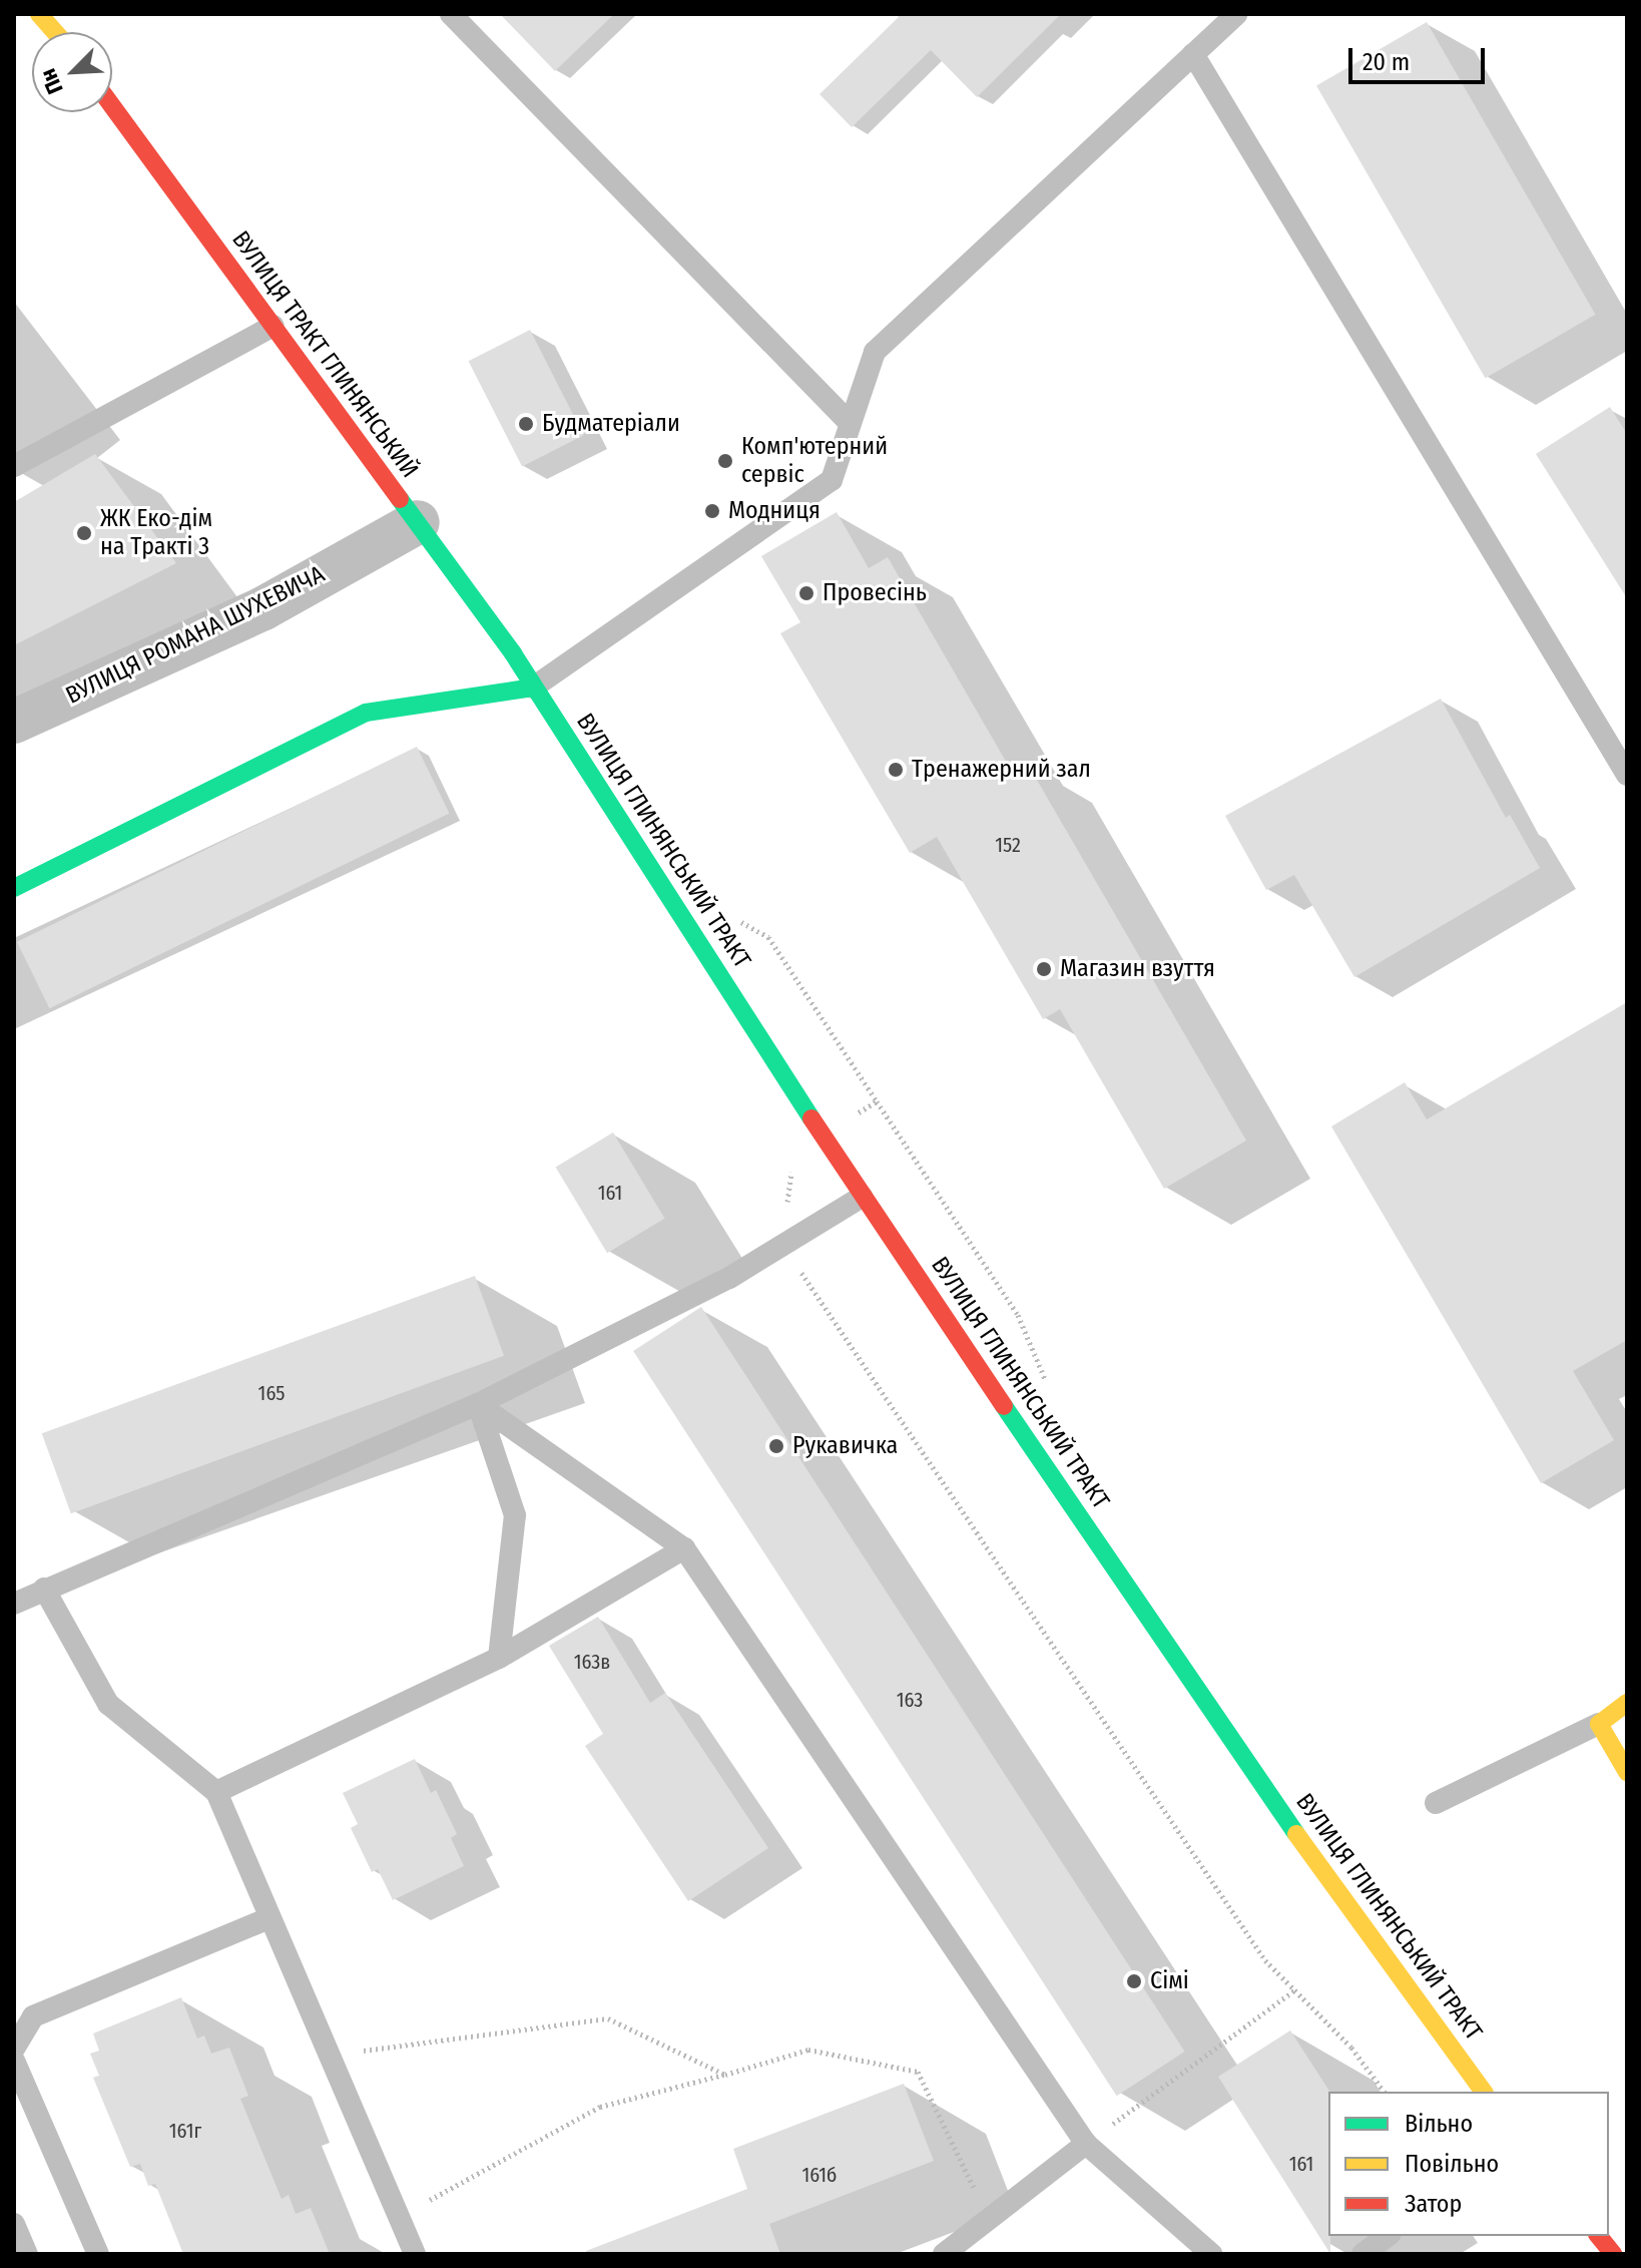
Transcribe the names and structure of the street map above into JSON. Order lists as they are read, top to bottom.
{
  "streets": {
    "main road": ["ВУЛИЦЯ ТРАКТ ГЛИНЯНСЬКИЙ", "ВУЛИЦЯ ГЛИНЯНСЬКИЙ ТРАКТ"],
    "street": ["ВУЛИЦЯ РОМАНА ШУХЕВИЧА"]
  },
  "crossings": [
    ["ВУЛИЦЯ ТРАКТ ГЛИНЯНСЬКИЙ", "ВУЛИЦЯ РОМАНА ШУХЕВИЧА"],
    ["ВУЛИЦЯ ТРАКТ ГЛИНЯНСЬКИЙ", "ВУЛИЦЯ ГЛИНЯНСЬКИЙ ТРАКТ"]
  ],
  "places": [
    "Будматеріали",
    "Комп'ютерний сервіс",
    "Модниця",
    "ЖК Еко-дім на Тракті 3",
    "Провесінь",
    "Тренажерний зал",
    "Магазин взуття",
    "Рукавичка",
    "Сімі"
  ],
  "house_numbers": [
    "152",
    "161",
    "165",
    "163в",
    "163",
    "161г",
    "161",
    "161б"
  ],
  "legend": ["Вільно", "Повільно", "Затор"],
  "scale_bar": "20 m",
  "north": "bottom left"
}
